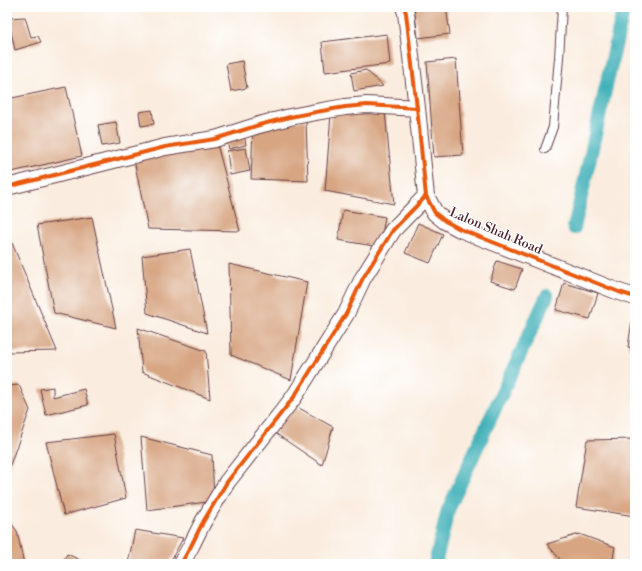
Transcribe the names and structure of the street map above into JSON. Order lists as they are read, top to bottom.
{
  "streets": {
    "street": ["Lalon Shah Road"]
  }
}
